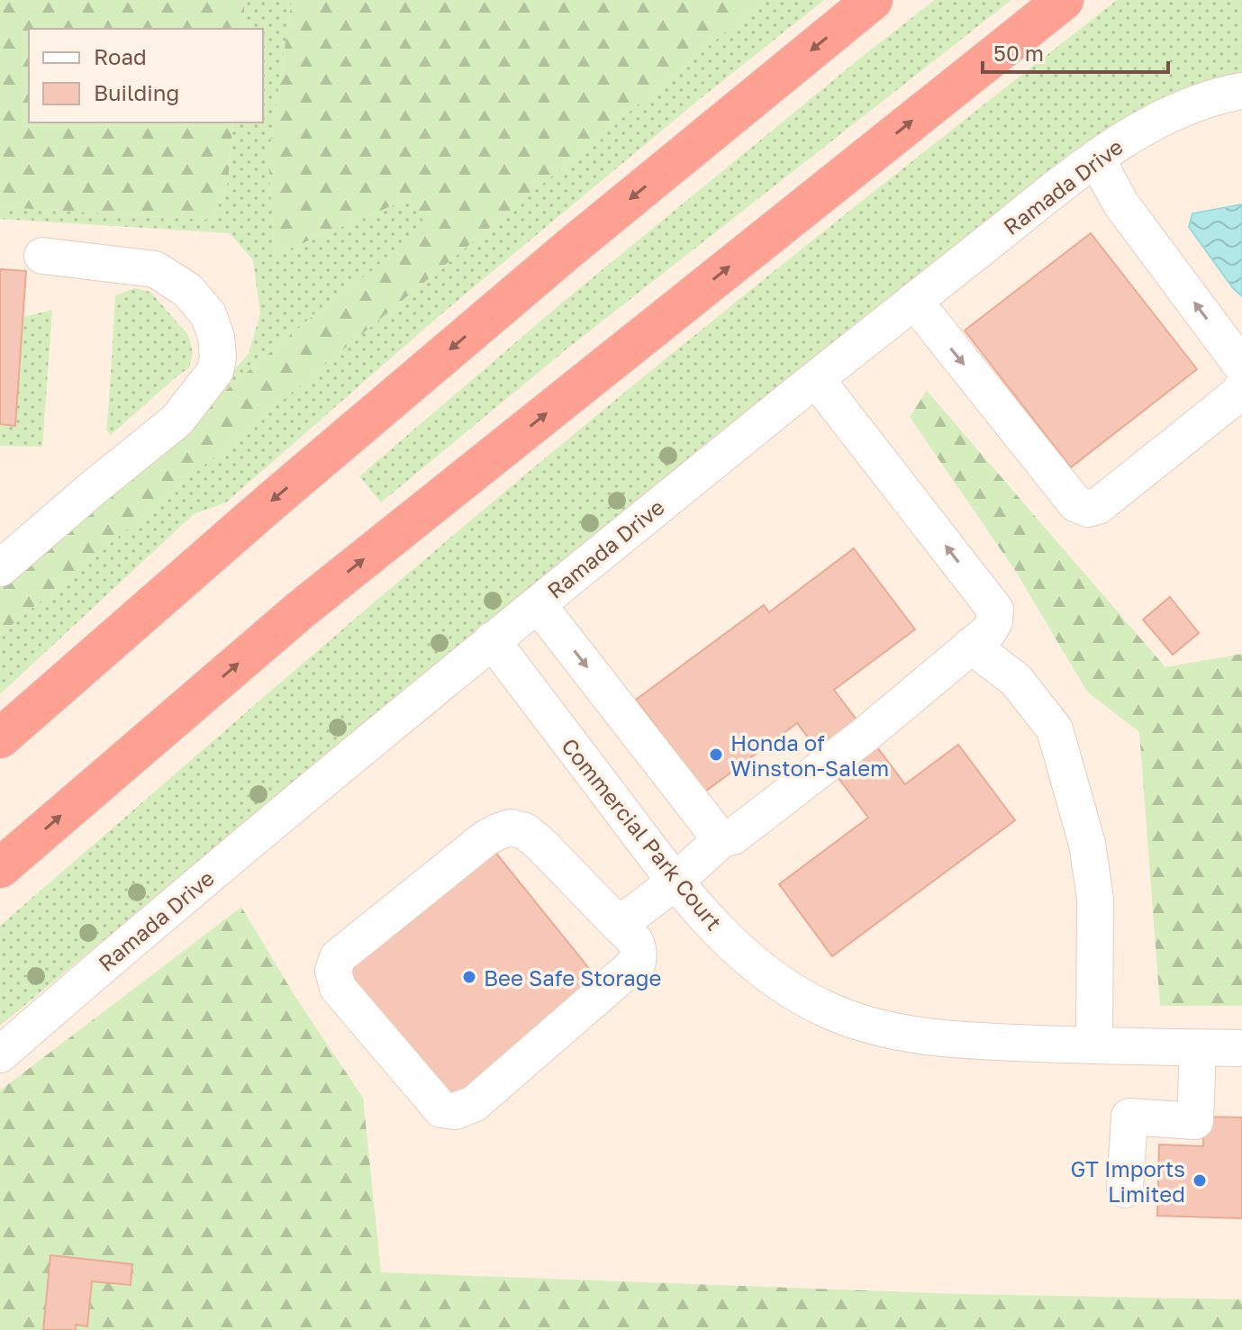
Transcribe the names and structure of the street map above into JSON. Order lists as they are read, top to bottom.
{
  "streets": {
    "street": ["Ramada Drive", "Commercial Park Court"]
  },
  "crossings": [
    ["Ramada Drive", "Commercial Park Court"]
  ],
  "places": ["Honda of Winston-Salem", "Bee Safe Storage", "GT Imports Limited"],
  "legend": ["Road", "Building"],
  "scale_bar": "50 m"
}
